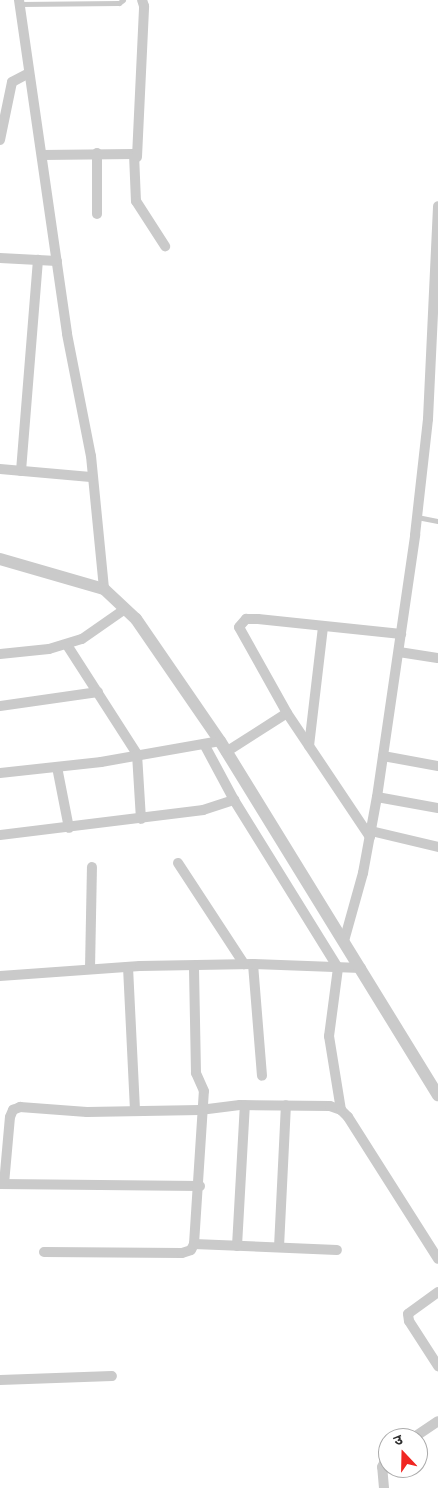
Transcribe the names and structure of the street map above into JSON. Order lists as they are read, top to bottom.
{
  "north": "top"
}
